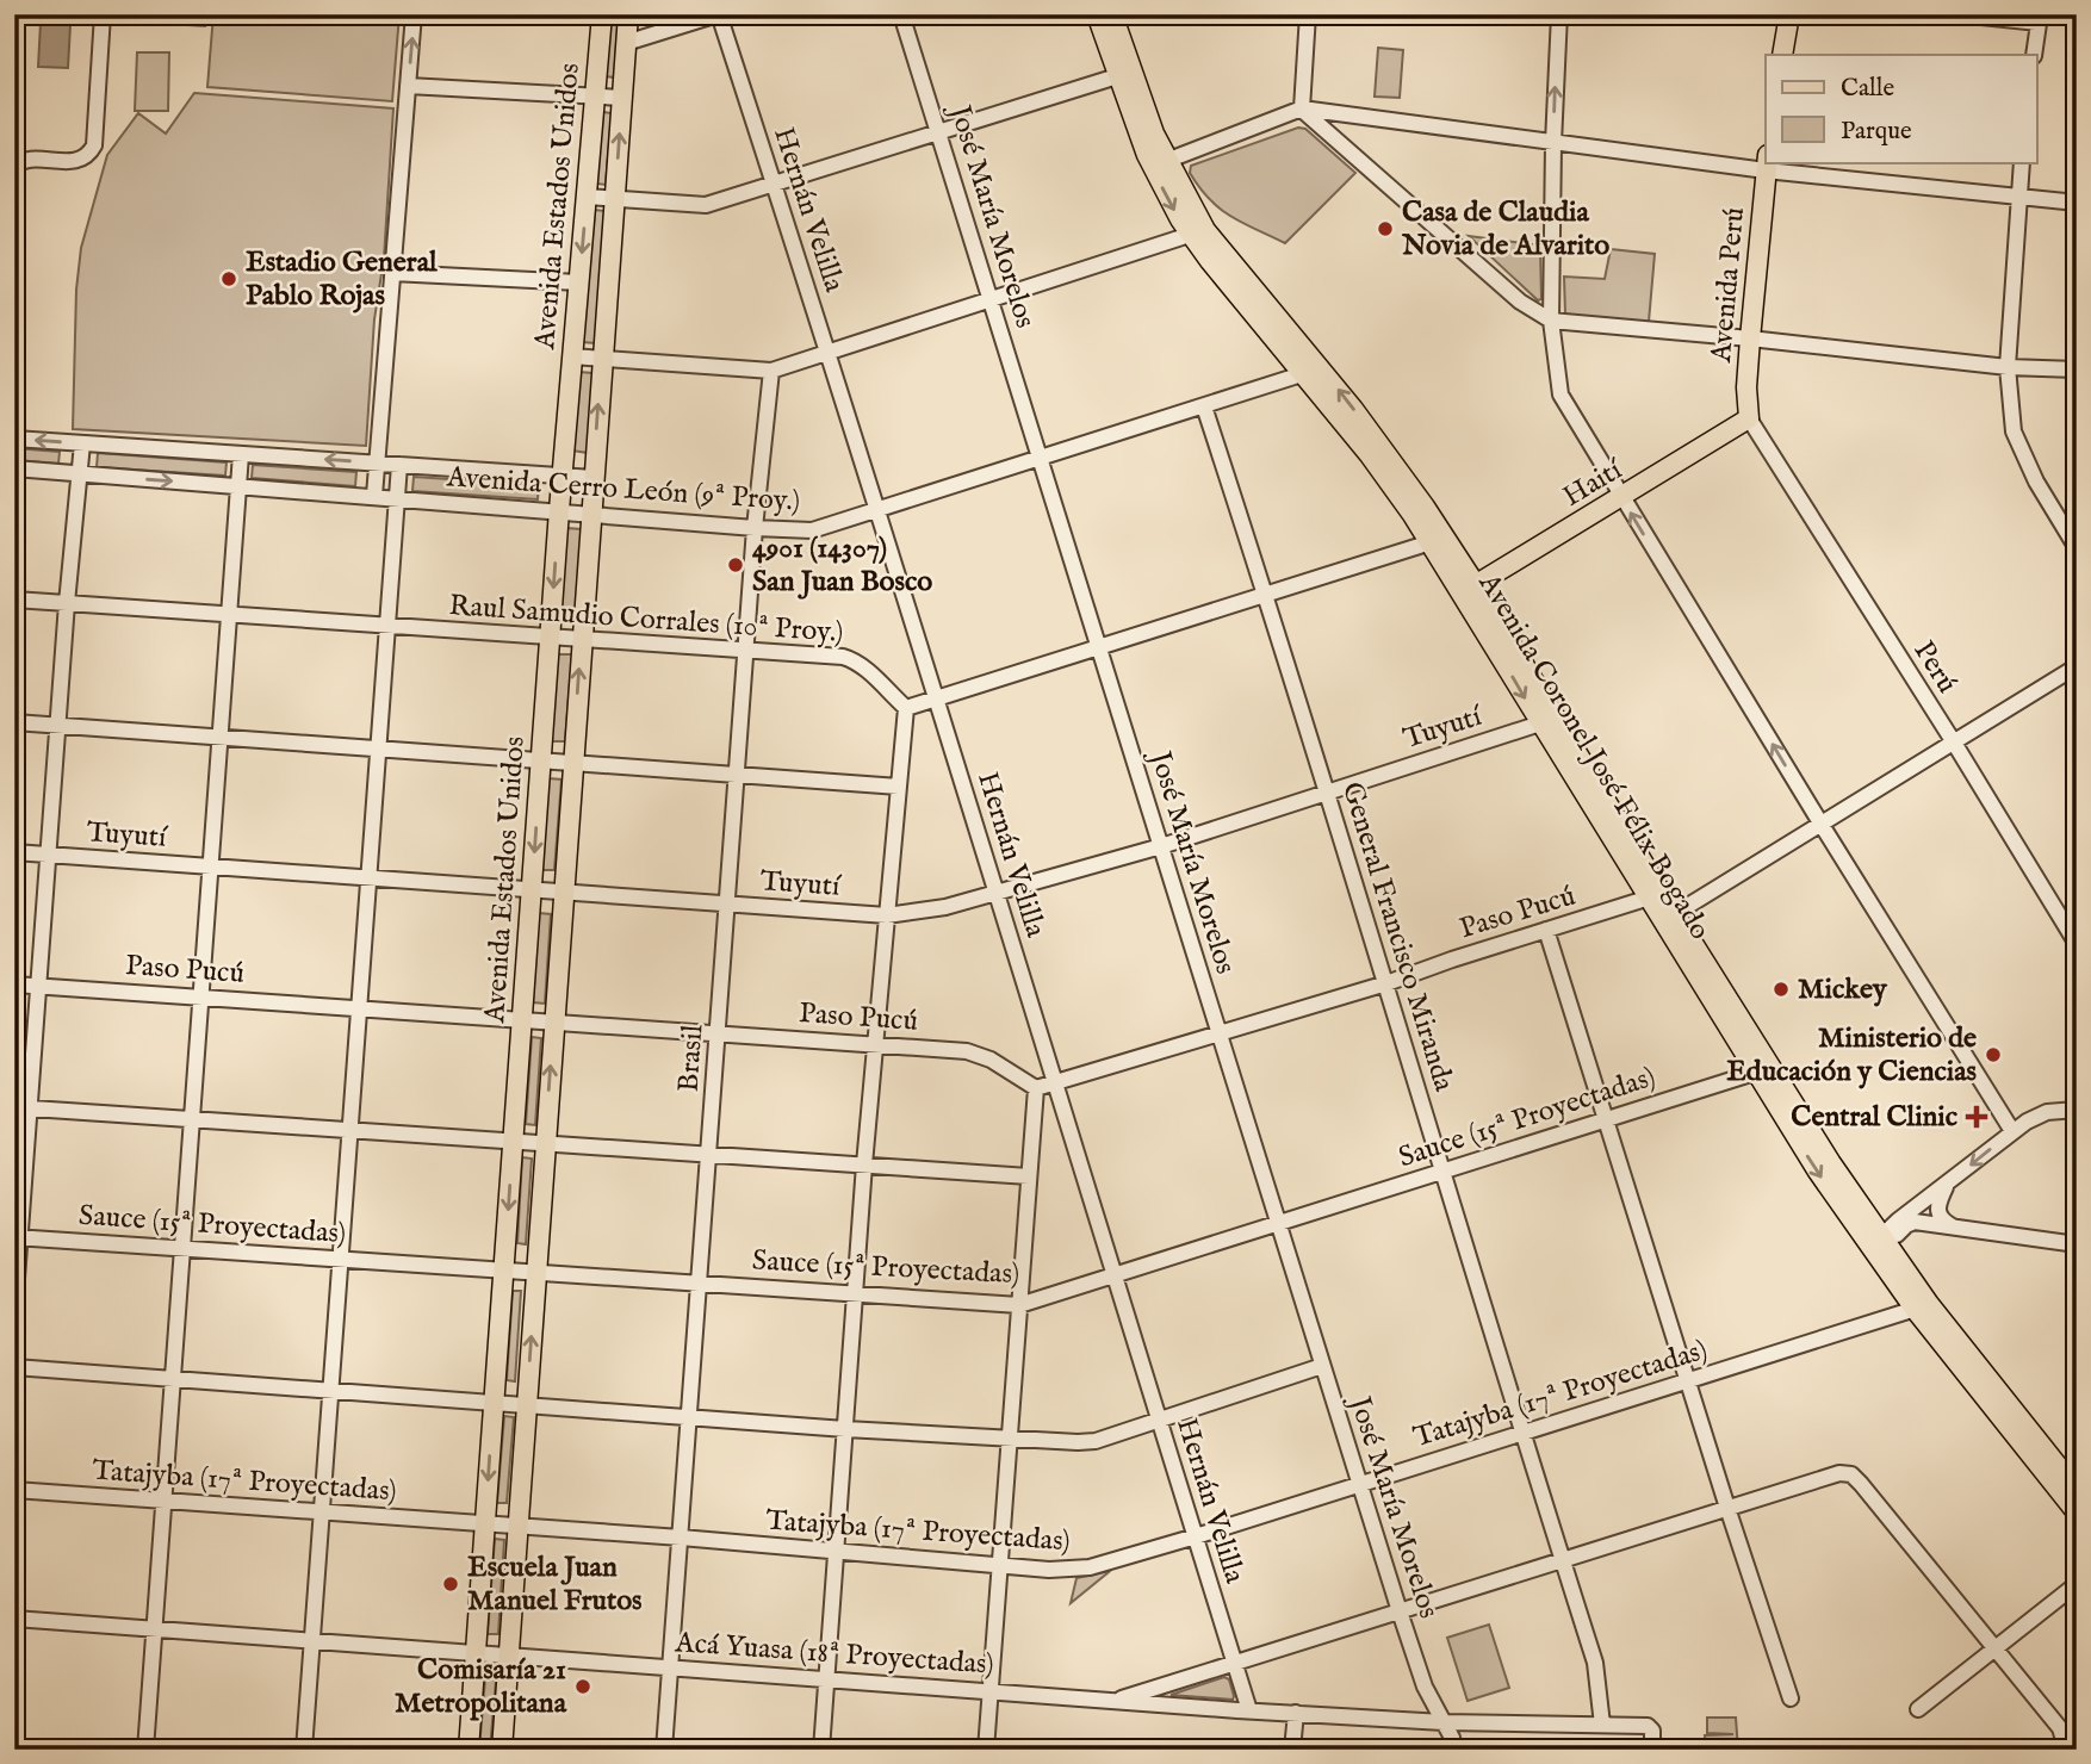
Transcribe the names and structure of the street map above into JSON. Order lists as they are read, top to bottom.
{
  "streets": {
    "main road": [
      "Avenida Estados Unidos",
      "Avenida Perú",
      "Haití",
      "Avenida Coronel José Félix Bogado"
    ],
    "street": [
      "Hernán Velilla",
      "José María Morelos",
      "Avenida Cerro León (9ª Proy.)",
      "Raul Samudio Corrales (10ª Proy.)",
      "Perú",
      "Tuyutí",
      "Paso Pucú",
      "General Francisco Miranda",
      "Brasil",
      "Sauce (15ª Proyectadas)",
      "Tatajyba (17ª Proyectadas)",
      "Acá Yuasa (18ª Proyectadas)"
    ]
  },
  "crossings": [
    ["Avenida Estados Unidos", "Avenida Cerro León (9ª Proy.)"],
    ["Avenida Estados Unidos", "Raul Samudio Corrales (10ª Proy.)"],
    ["Avenida Estados Unidos", "Tuyutí"],
    ["Avenida Estados Unidos", "Paso Pucú"],
    ["Avenida Estados Unidos", "Sauce (15ª Proyectadas)"],
    ["Avenida Estados Unidos", "Tatajyba (17ª Proyectadas)"],
    ["Avenida Estados Unidos", "Acá Yuasa (18ª Proyectadas)"],
    ["Hernán Velilla", "Avenida Cerro León (9ª Proy.)"],
    ["Hernán Velilla", "Tuyutí"],
    ["Hernán Velilla", "Paso Pucú"],
    ["Hernán Velilla", "Sauce (15ª Proyectadas)"],
    ["Hernán Velilla", "Tatajyba (17ª Proyectadas)"],
    ["Hernán Velilla", "Acá Yuasa (18ª Proyectadas)"],
    ["José María Morelos", "Avenida Cerro León (9ª Proy.)"],
    ["José María Morelos", "Tuyutí"],
    ["José María Morelos", "Paso Pucú"],
    ["José María Morelos", "Sauce (15ª Proyectadas)"],
    ["José María Morelos", "Tatajyba (17ª Proyectadas)"],
    ["José María Morelos", "Acá Yuasa (18ª Proyectadas)"],
    ["Avenida Perú", "Haití"],
    ["Avenida Perú", "Perú"],
    ["Haití", "Perú"],
    ["Haití", "Avenida Coronel José Félix Bogado"],
    ["Avenida Cerro León (9ª Proy.)", "Avenida Coronel José Félix Bogado"],
    ["Avenida Cerro León (9ª Proy.)", "General Francisco Miranda"],
    ["Avenida Cerro León (9ª Proy.)", "Brasil"],
    ["Raul Samudio Corrales (10ª Proy.)", "Brasil"],
    ["Tuyutí", "Avenida Coronel José Félix Bogado"],
    ["Tuyutí", "General Francisco Miranda"],
    ["Tuyutí", "Brasil"],
    ["Avenida Coronel José Félix Bogado", "Paso Pucú"],
    ["Avenida Coronel José Félix Bogado", "Sauce (15ª Proyectadas)"],
    ["Avenida Coronel José Félix Bogado", "Tatajyba (17ª Proyectadas)"],
    ["Paso Pucú", "General Francisco Miranda"],
    ["Paso Pucú", "Brasil"],
    ["General Francisco Miranda", "Sauce (15ª Proyectadas)"],
    ["General Francisco Miranda", "Tatajyba (17ª Proyectadas)"],
    ["General Francisco Miranda", "Acá Yuasa (18ª Proyectadas)"],
    ["Brasil", "Sauce (15ª Proyectadas)"],
    ["Brasil", "Tatajyba (17ª Proyectadas)"],
    ["Brasil", "Acá Yuasa (18ª Proyectadas)"]
  ],
  "places": {
    "other": [
      "Casa de Claudia Novia de Alvarito",
      "Estadio General Pablo Rojas",
      "4901 (14307) San Juan Bosco",
      "Mickey",
      "Ministerio de Educación y Ciencias",
      "Escuela Juan Manuel Frutos",
      "Comisaría 21 Metropolitana"
    ],
    "health": ["Central Clinic"]
  },
  "legend": ["Calle", "Parque"]
}
